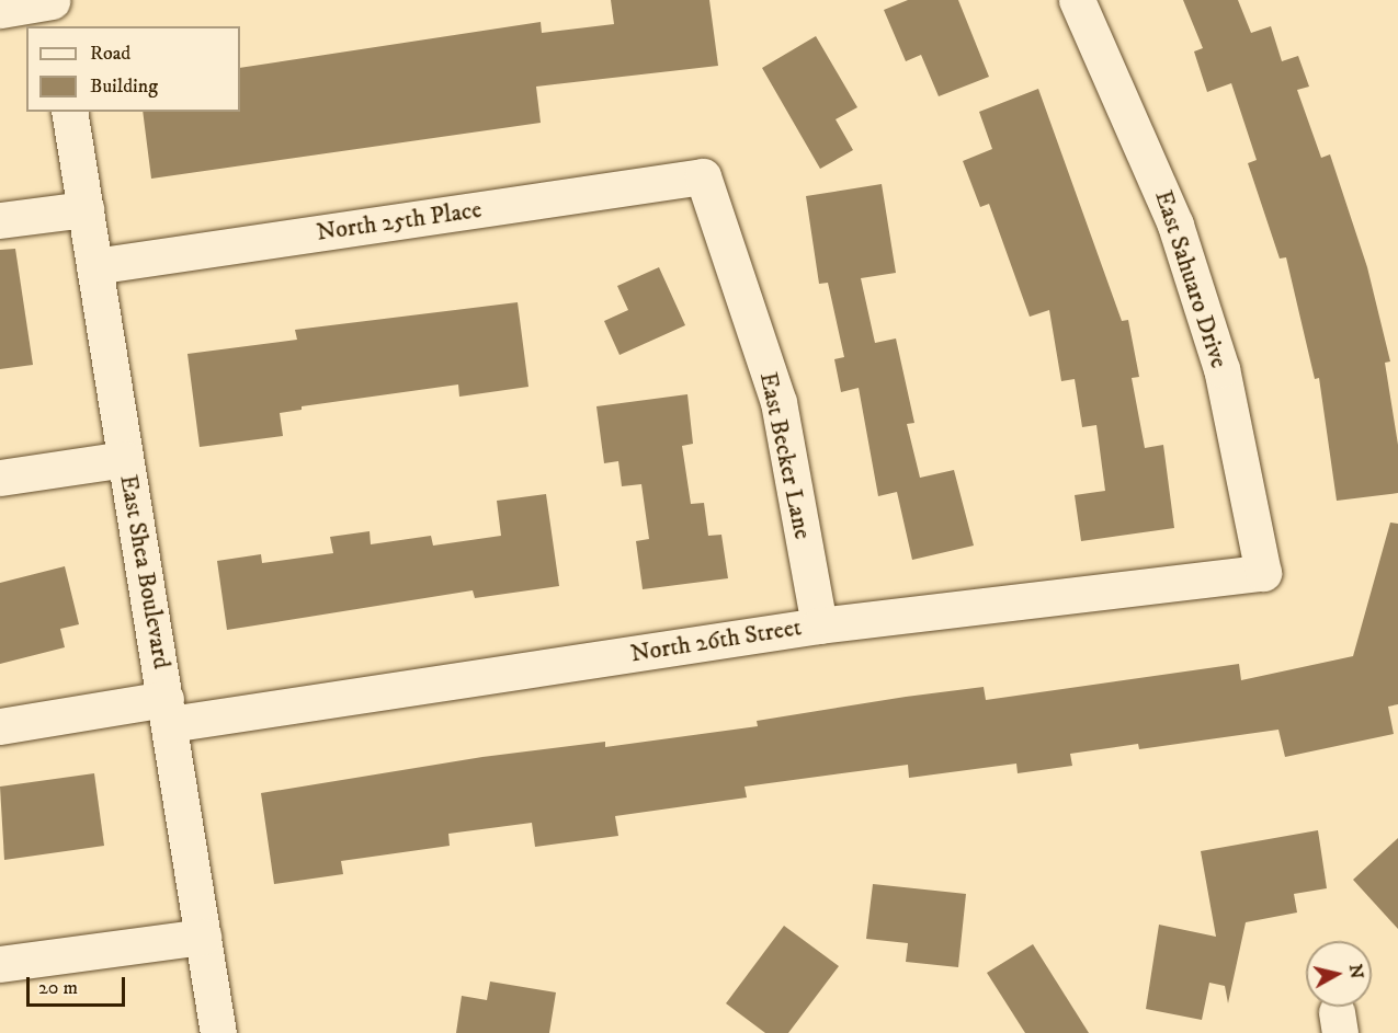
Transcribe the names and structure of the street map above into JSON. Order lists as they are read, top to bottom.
{
  "streets": {
    "street": [
      "North 25th Place",
      "East Sahuaro Drive",
      "East Becker Lane",
      "East Shea Boulevard",
      "North 26th Street"
    ]
  },
  "crossings": [
    ["North 25th Place", "East Becker Lane"],
    ["North 25th Place", "East Shea Boulevard"],
    ["East Sahuaro Drive", "North 26th Street"],
    ["East Becker Lane", "North 26th Street"],
    ["East Shea Boulevard", "North 26th Street"]
  ],
  "legend": ["Road", "Building"],
  "scale_bar": "20 m",
  "north": "right"
}
